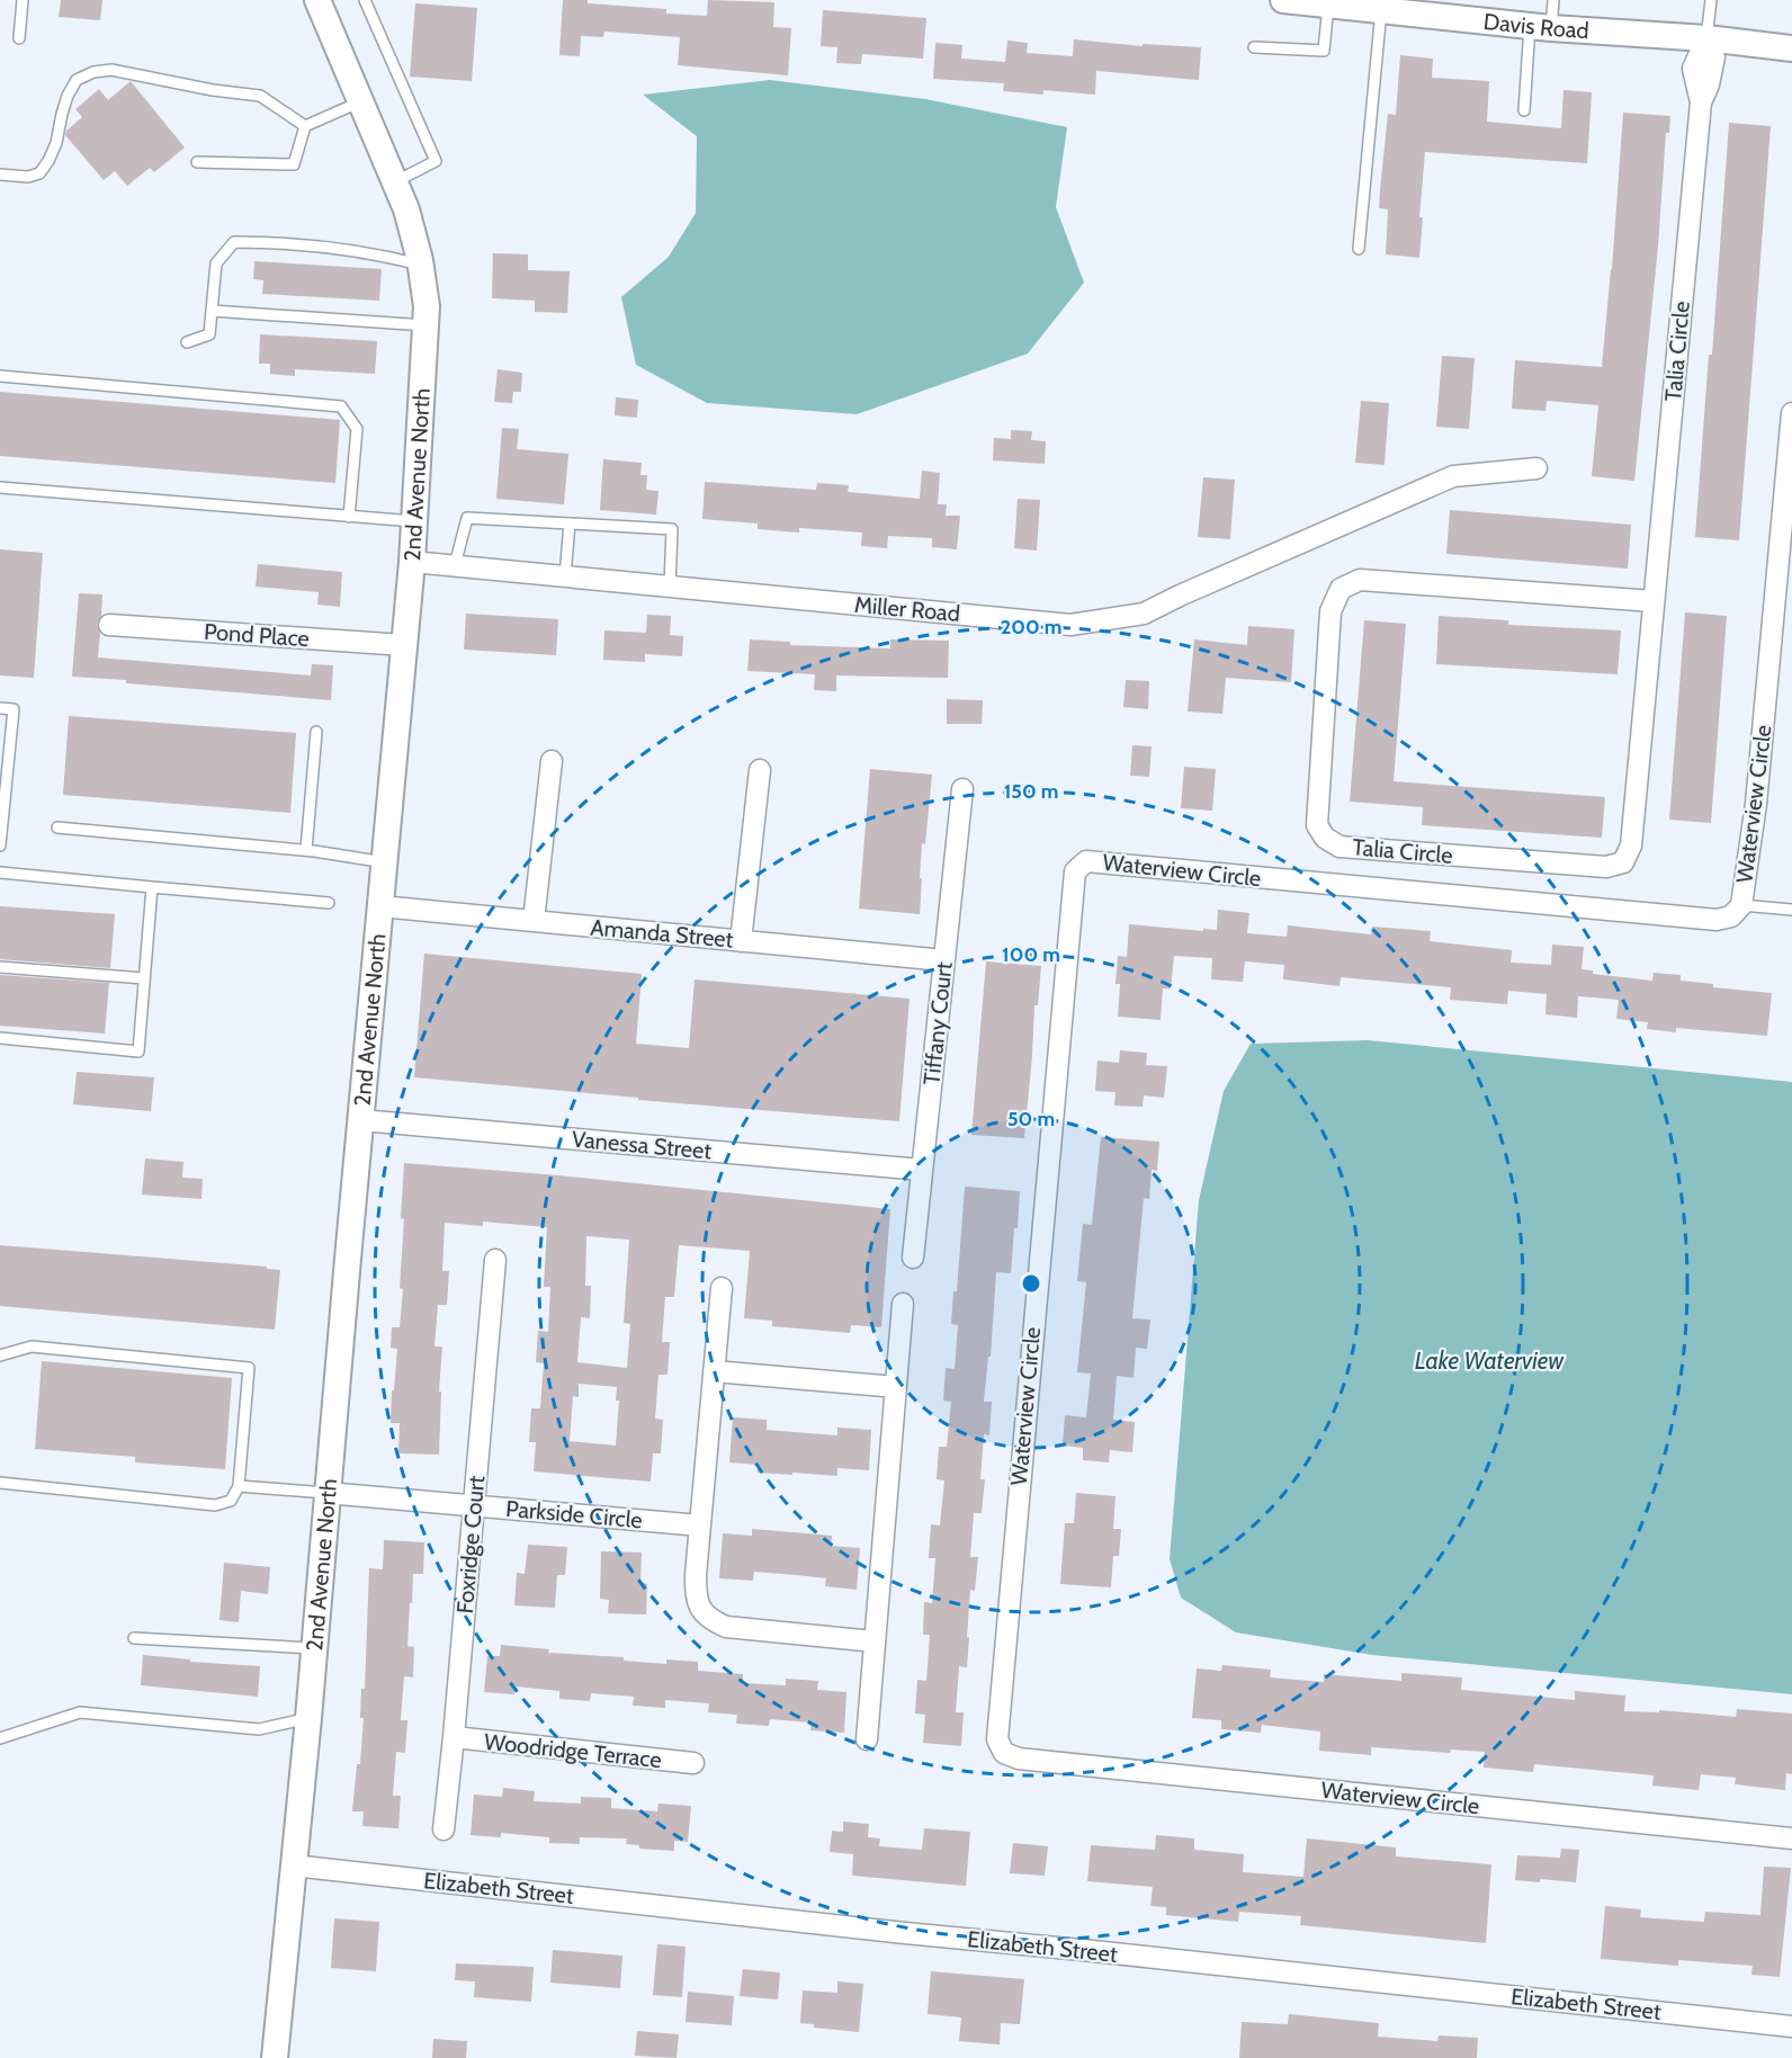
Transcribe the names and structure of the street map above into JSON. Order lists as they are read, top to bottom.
{
  "streets": {
    "street": [
      "Davis Road",
      "Talia Circle",
      "2nd Avenue North",
      "Miller Road",
      "Pond Place",
      "Waterview Circle",
      "Amanda Street",
      "Tiffany Court",
      "Vanessa Street",
      "Parkside Circle",
      "Foxridge Court",
      "Woodridge Terrace",
      "Elizabeth Street"
    ]
  },
  "crossings": [
    ["Davis Road", "Talia Circle"],
    ["2nd Avenue North", "Miller Road"],
    ["2nd Avenue North", "Pond Place"],
    ["2nd Avenue North", "Amanda Street"],
    ["2nd Avenue North", "Vanessa Street"],
    ["2nd Avenue North", "Parkside Circle"],
    ["2nd Avenue North", "Elizabeth Street"],
    ["Amanda Street", "Tiffany Court"],
    ["Tiffany Court", "Vanessa Street"],
    ["Parkside Circle", "Foxridge Court"],
    ["Foxridge Court", "Woodridge Terrace"]
  ],
  "water": ["Lake Waterview"],
  "rings": [
    "200 m",
    "150 m",
    "100 m",
    "50 m"
  ]
}
